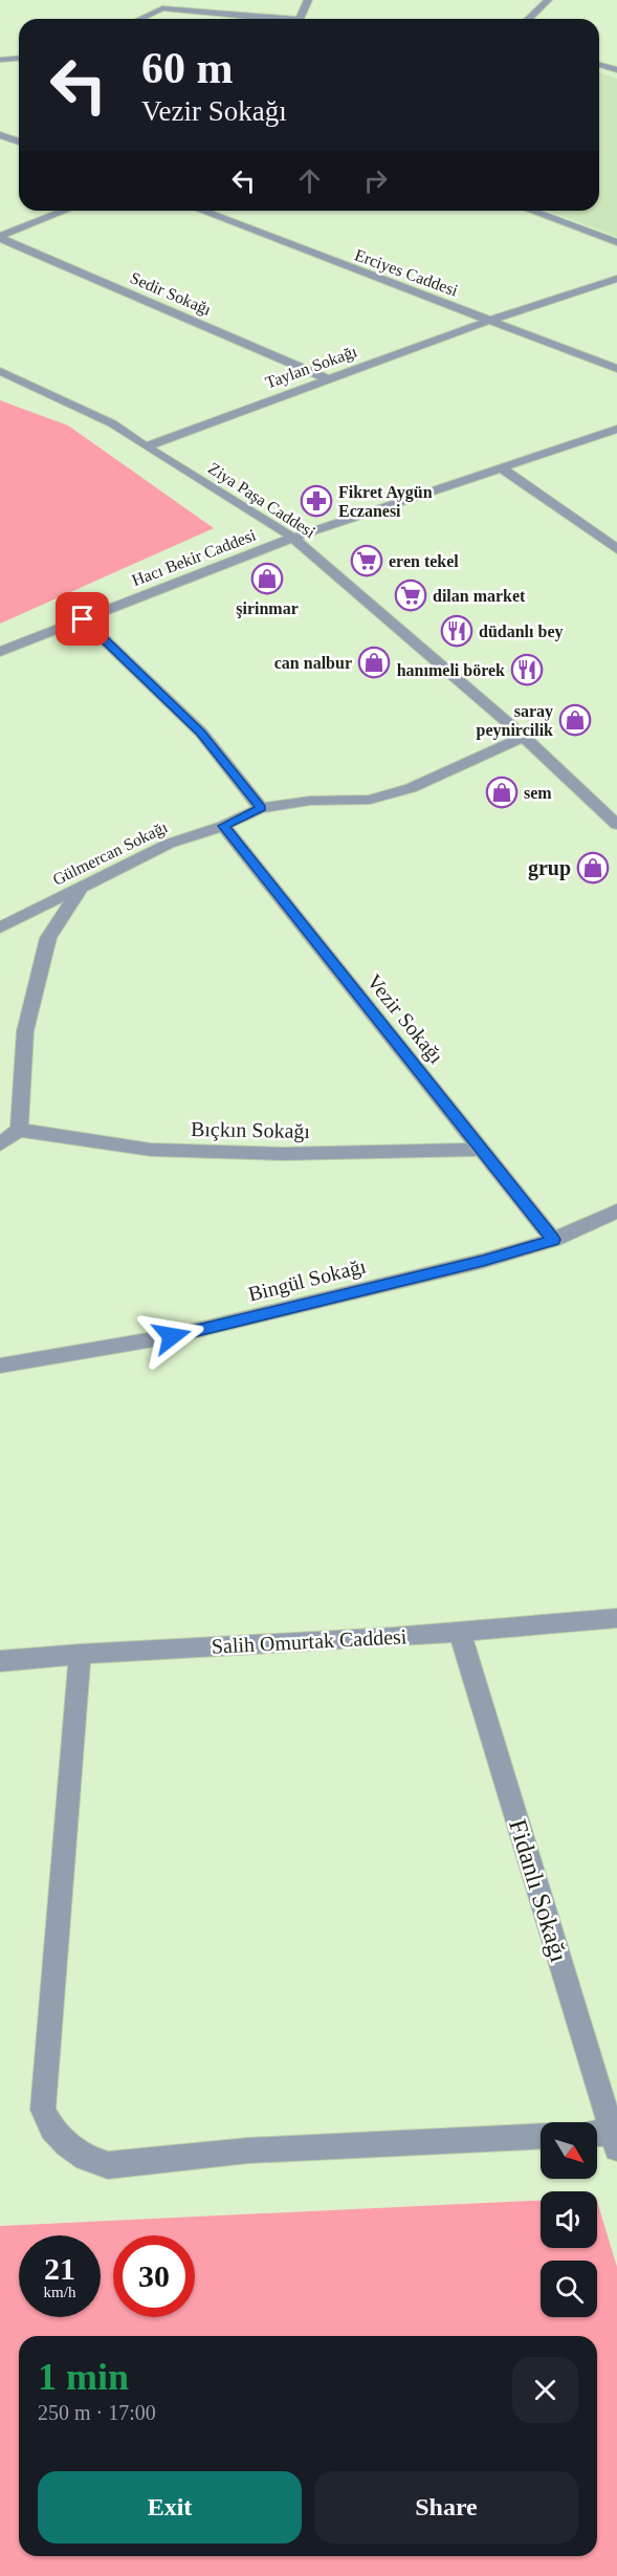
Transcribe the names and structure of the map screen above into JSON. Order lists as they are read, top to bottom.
{
  "streets": {
    "street": [
      "Erciyes Caddesi",
      "Sedir Sokağı",
      "Taylan Sokağı",
      "Ziya Paşa Caddesi",
      "Hacı Bekir Caddesi",
      "Gülmercan Sokağı",
      "Vezir Sokağı",
      "Bıçkın Sokağı",
      "Bingül Sokağı",
      "Salih Omurtak Caddesi",
      "Fidanlı Sokağı"
    ]
  },
  "crossings": [
    ["Erciyes Caddesi", "Taylan Sokağı"],
    ["Sedir Sokağı", "Taylan Sokağı"],
    ["Taylan Sokağı", "Ziya Paşa Caddesi"],
    ["Ziya Paşa Caddesi", "Hacı Bekir Caddesi"],
    ["Ziya Paşa Caddesi", "Gülmercan Sokağı"],
    ["Gülmercan Sokağı", "Vezir Sokağı"],
    ["Vezir Sokağı", "Bıçkın Sokağı"],
    ["Vezir Sokağı", "Bingül Sokağı"],
    ["Salih Omurtak Caddesi", "Fidanlı Sokağı"]
  ],
  "places": {
    "pharmacy": ["Fikret Aygün Eczanesi"],
    "supermarket": ["eren tekel", "dilan market"],
    "shop": [
      "şirinmar",
      "can nalbur",
      "saray peynircilik",
      "sem",
      "grup"
    ],
    "restaurant": ["düdanlı bey", "hanımeli börek"]
  },
  "north": "bottom right",
  "page": {
    "turn": ["60 m", "Vezir Sokağı"],
    "speed": "21 km/h",
    "limit": "30",
    "heading": ["1 min", "250 m · 17:00"],
    "buttons": ["Exit", "Share"]
  }
}
